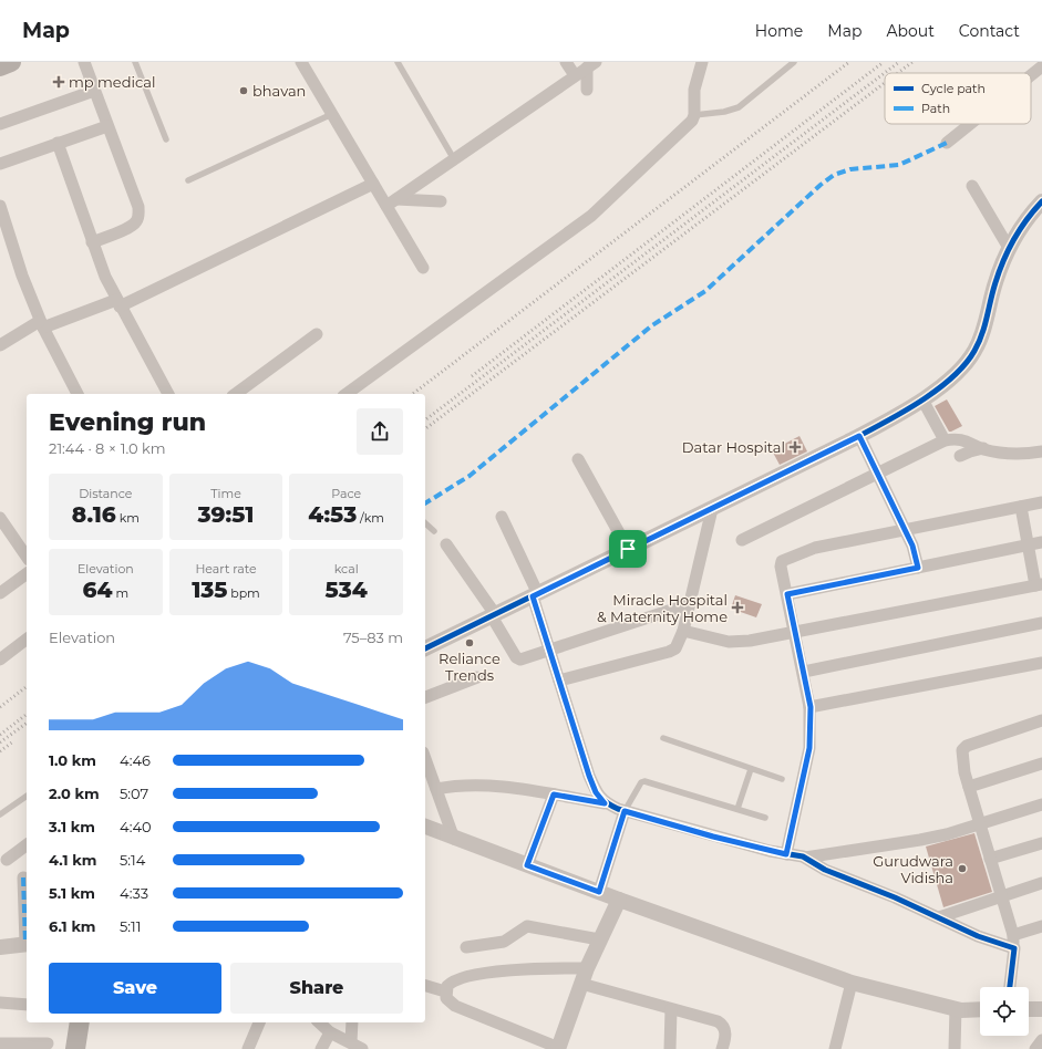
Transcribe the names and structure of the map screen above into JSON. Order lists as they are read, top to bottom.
{
  "places": {
    "health": ["mp medical", "Datar Hospital", "Miracle Hospital & Maternity Home"],
    "other": ["bhavan", "Reliance Trends", "Gurudwara Vidisha"]
  },
  "legend": ["Cycle path", "Path"],
  "page": {
    "header": "Map",
    "nav": [
      "Home",
      "Map",
      "About",
      "Contact"
    ],
    "heading": ["Evening run", "21:44 · 8 × 1.0 km"],
    "stats": [
      ["Distance", "8.16 km"],
      ["Time", "39:51"],
      ["Pace", "4:53 /km"],
      ["Elevation", "64 m"],
      ["Heart rate", "135 bpm"],
      ["kcal", "534"]
    ],
    "chart": ["Elevation", "75–83 m"],
    "list": [
      {
        "name": "1.0 km",
        "note": "4:46"
      },
      {
        "name": "2.0 km",
        "note": "5:07"
      },
      {
        "name": "3.1 km",
        "note": "4:40"
      },
      {
        "name": "4.1 km",
        "note": "5:14"
      },
      {
        "name": "5.1 km",
        "note": "4:33"
      },
      {
        "name": "6.1 km",
        "note": "5:11"
      }
    ],
    "buttons": ["Save", "Share"]
  }
}
